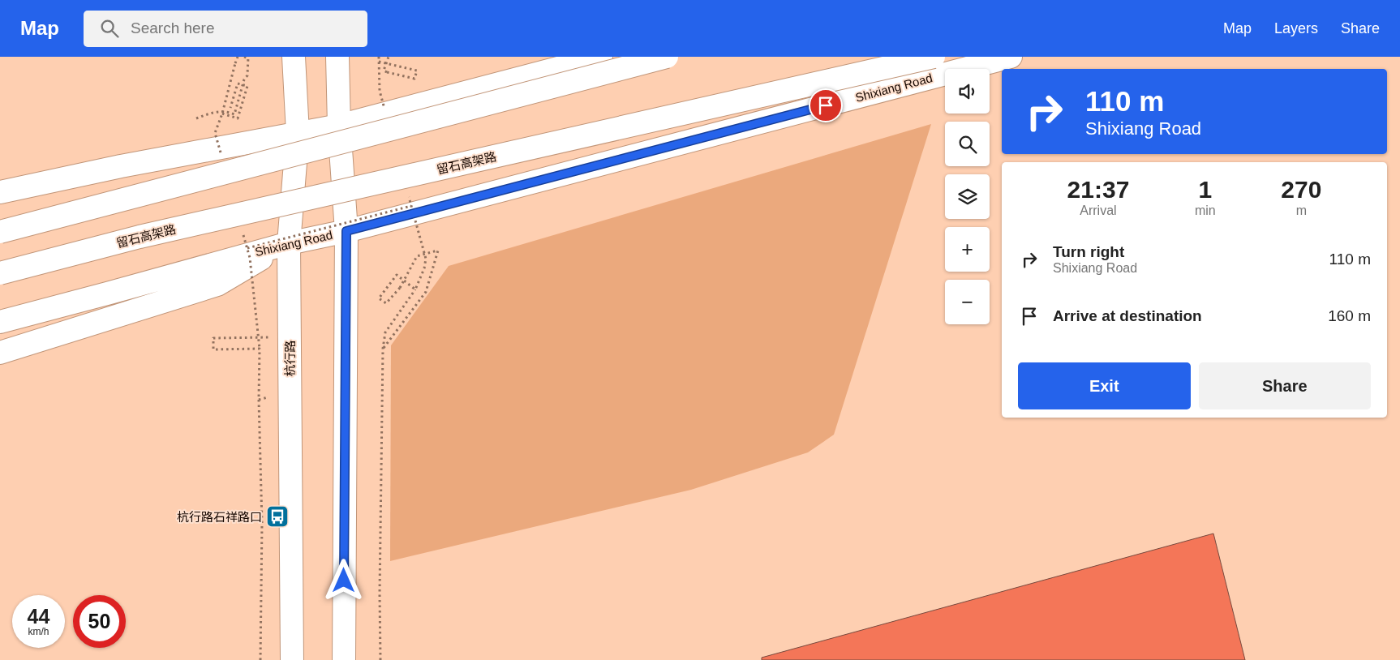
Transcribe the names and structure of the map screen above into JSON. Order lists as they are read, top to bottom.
{
  "streets": {
    "main road": ["Shixiang Road", "留石高架路", "杭行路"]
  },
  "crossings": [
    ["Shixiang Road", "杭行路"]
  ],
  "places": {
    "bus stop": ["杭行路石祥路口"]
  },
  "page": {
    "header": "Map",
    "search": "Search here",
    "nav": ["Map", "Layers", "Share"],
    "map_buttons": ["+", "−"],
    "turn": ["110 m", "Shixiang Road"],
    "eta": [
      "21:37",
      "Arrival",
      "1",
      "min",
      "270",
      "m"
    ],
    "list": [
      {
        "name": "Turn right",
        "note": "Shixiang Road",
        "value": "110 m"
      },
      {
        "name": "Arrive at destination",
        "value": "160 m"
      }
    ],
    "buttons": ["Exit", "Share"],
    "speed": "44 km/h",
    "limit": "50"
  }
}
